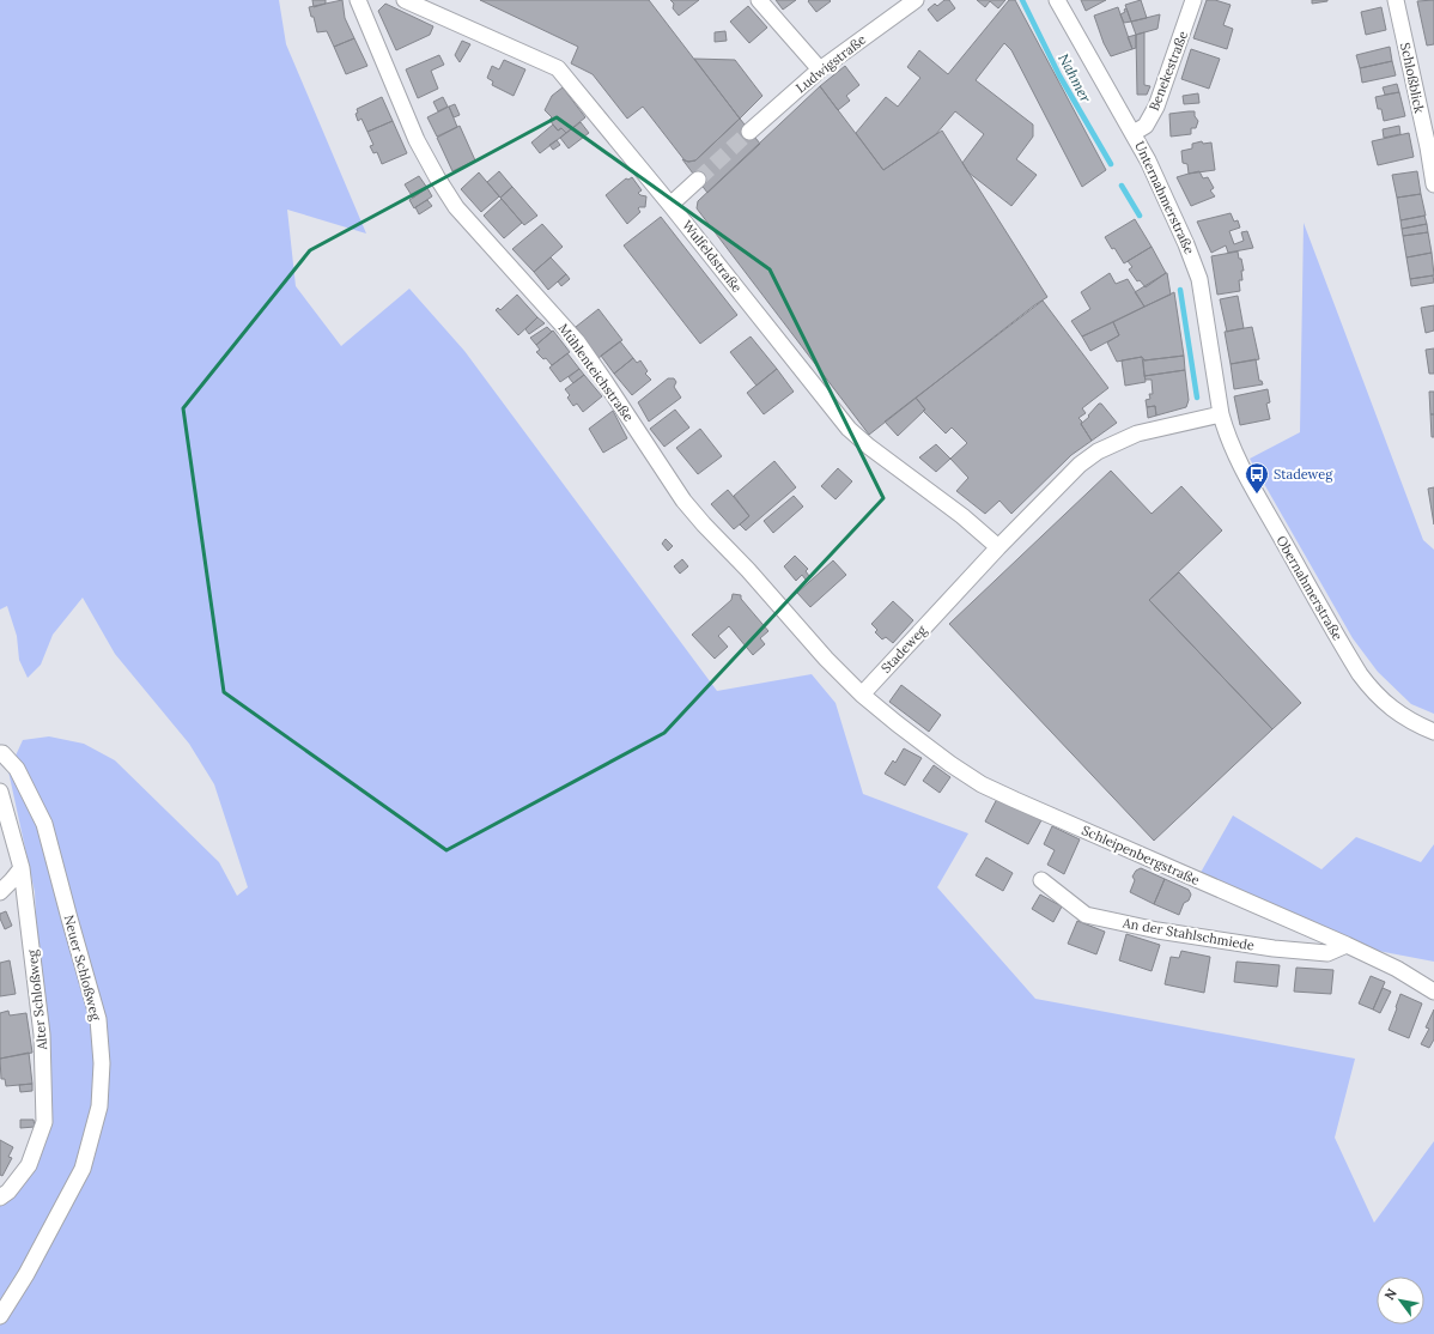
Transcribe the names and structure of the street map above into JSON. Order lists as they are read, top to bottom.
{
  "streets": {
    "street": [
      "Ludwigstraße",
      "Benekestraße",
      "Schloßblick",
      "Unternahmerstraße",
      "Wulfeldstraße",
      "Mühlenteichstraße",
      "Obernahmerstraße",
      "Stadeweg",
      "Schleipenbergstraße",
      "An der Stahlschmiede",
      "Neuer Schloßweg",
      "Alter Schloßweg"
    ]
  },
  "crossings": [
    ["Benekestraße", "Unternahmerstraße"],
    ["Unternahmerstraße", "Obernahmerstraße"],
    ["Unternahmerstraße", "Stadeweg"],
    ["Wulfeldstraße", "Stadeweg"],
    ["Mühlenteichstraße", "Stadeweg"],
    ["Mühlenteichstraße", "Schleipenbergstraße"],
    ["Obernahmerstraße", "Stadeweg"],
    ["Stadeweg", "Schleipenbergstraße"],
    ["Schleipenbergstraße", "An der Stahlschmiede"]
  ],
  "water": ["Nahmer"],
  "places": {
    "bus stop": ["Stadeweg"]
  },
  "north": "top left"
}
